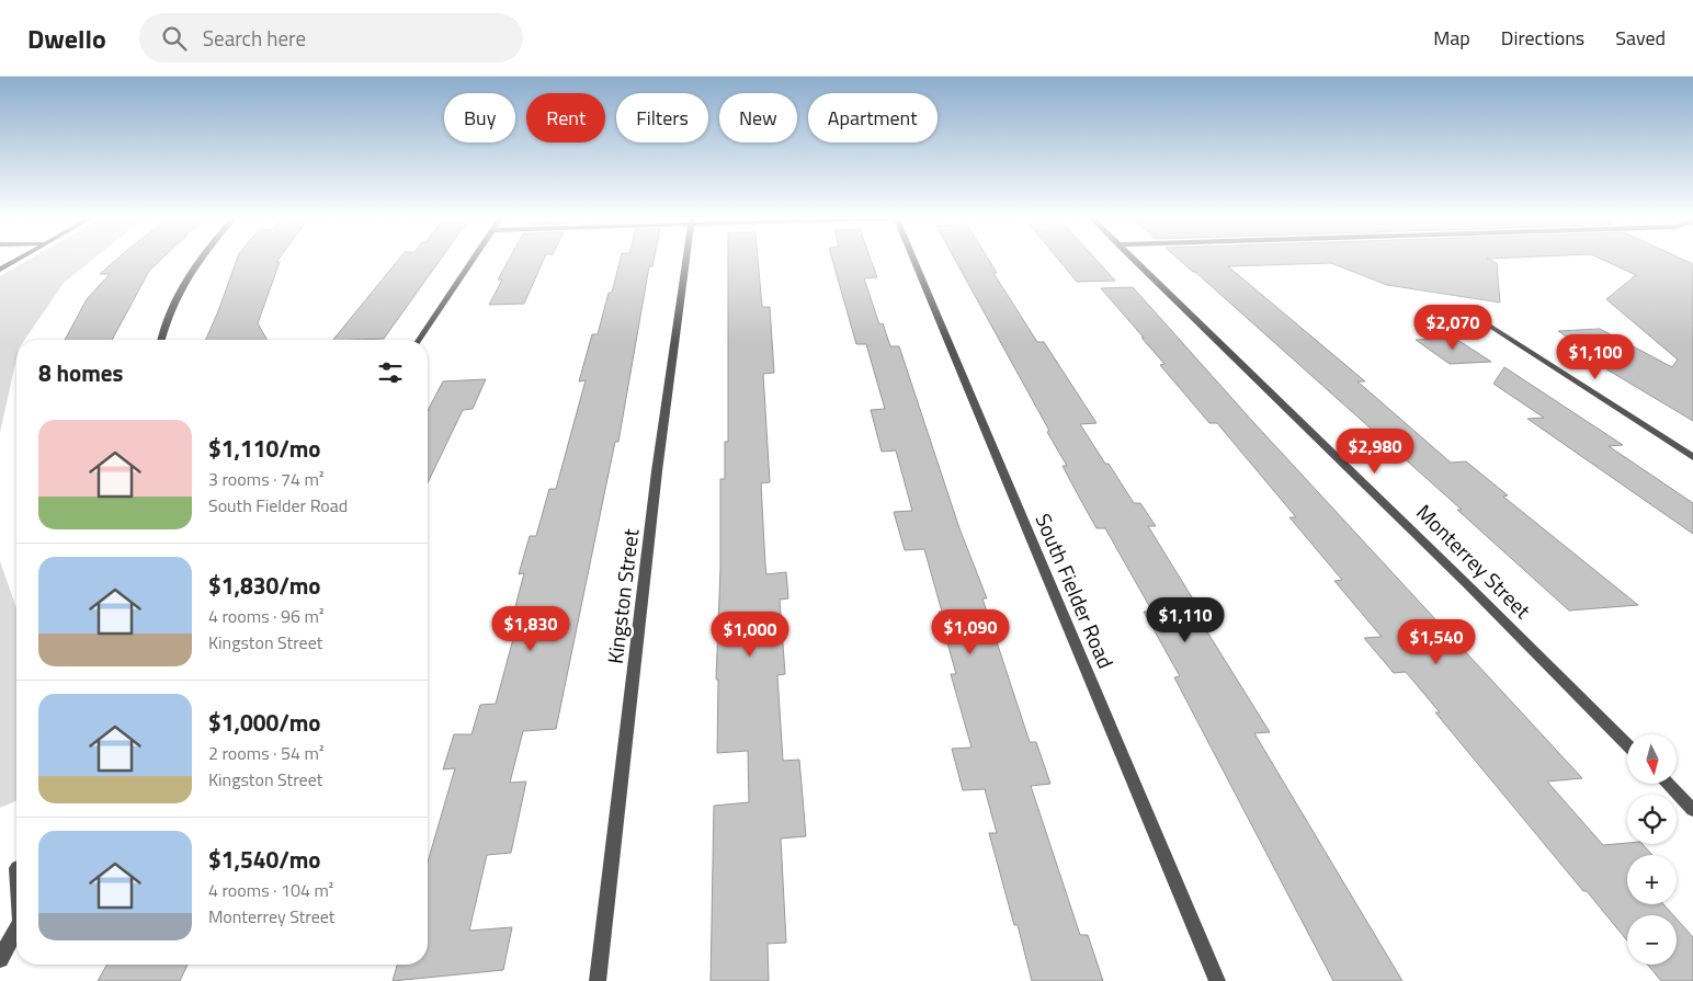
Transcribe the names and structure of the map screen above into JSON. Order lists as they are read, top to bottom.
{
  "streets": {
    "street": ["Monterrey Street", "South Fielder Road", "Kingston Street"]
  },
  "north": "bottom",
  "page": {
    "header": "Dwello",
    "search": "Search here",
    "nav": ["Map", "Directions", "Saved"],
    "chip": [
      "Buy",
      "Rent",
      "Filters",
      "New",
      "Apartment"
    ],
    "price": [
      "$2,070",
      "$1,100",
      "$2,980",
      "$1,110",
      "$1,830",
      "$1,090",
      "$1,000",
      "$1,540"
    ],
    "heading": "8 homes",
    "list": [
      {
        "name": "$1,110/mo",
        "note": "3 rooms · 74 m² · South Fielder Road"
      },
      {
        "name": "$1,830/mo",
        "note": "4 rooms · 96 m² · Kingston Street"
      },
      {
        "name": "$1,000/mo",
        "note": "2 rooms · 54 m² · Kingston Street"
      },
      {
        "name": "$1,540/mo",
        "note": "4 rooms · 104 m² · Monterrey Street"
      }
    ],
    "map_buttons": ["+", "−"]
  }
}
